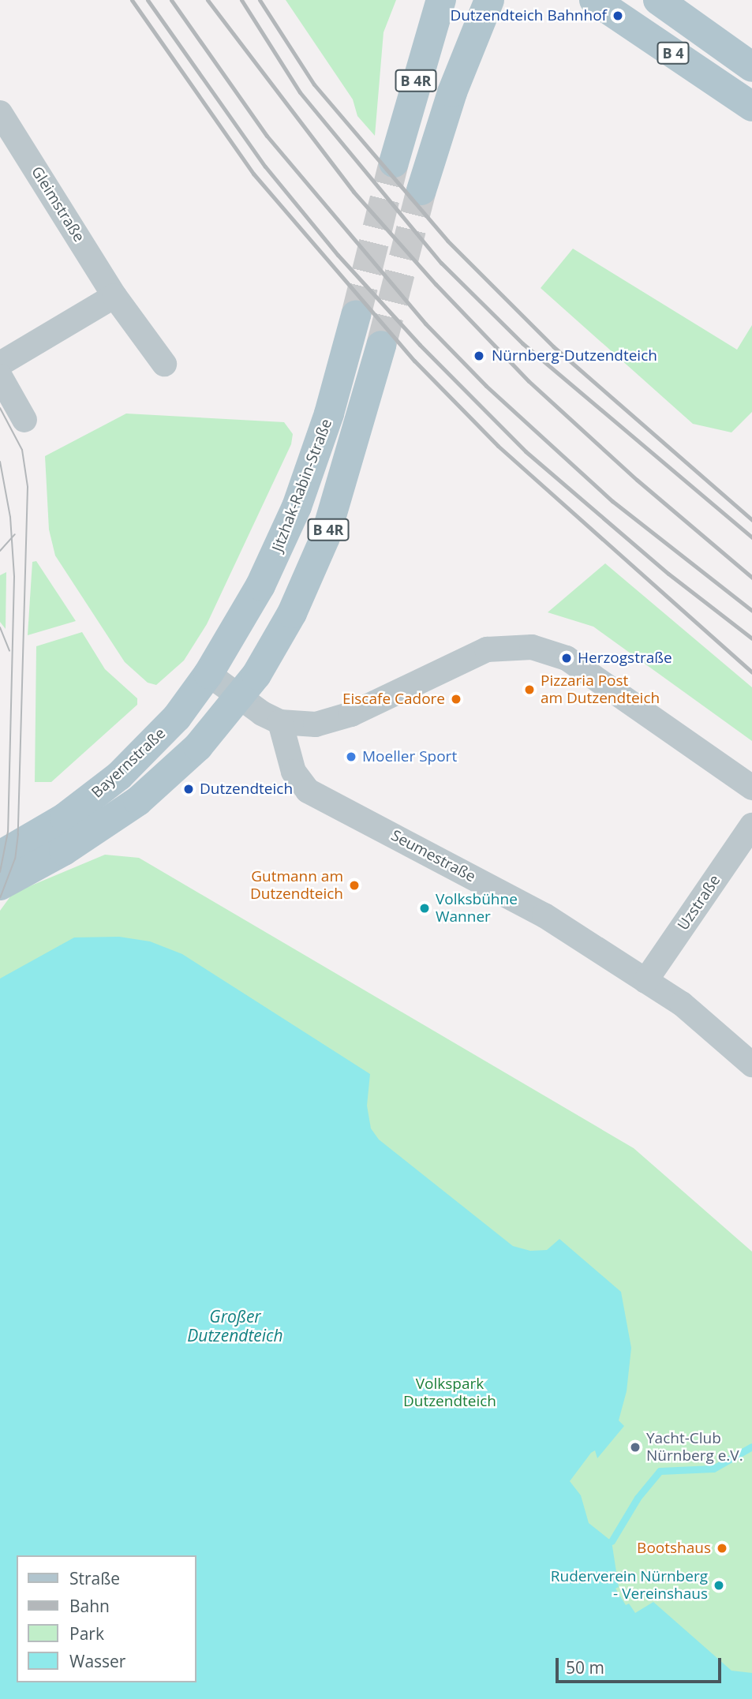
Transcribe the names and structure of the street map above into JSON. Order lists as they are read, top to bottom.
{
  "streets": {
    "main road": [
      "B 4",
      "B 4R",
      "Jitzhak-Rabin-Straße",
      "Bayernstraße"
    ],
    "street": ["Gleimstraße", "Seumestraße", "Uzstraße"]
  },
  "crossings": [
    ["B 4R", "Bayernstraße"],
    ["Jitzhak-Rabin-Straße", "Bayernstraße"],
    ["Seumestraße", "Uzstraße"]
  ],
  "water": ["Großer Dutzendteich"],
  "parks": ["Volkspark Dutzendteich"],
  "places": [
    "Dutzendteich Bahnhof",
    "Nürnberg-Dutzendteich",
    "Herzogstraße",
    "Pizzaria Post am Dutzendteich",
    "Eiscafe Cadore",
    "Moeller Sport",
    "Dutzendteich",
    "Gutmann am Dutzendteich",
    "Volksbühne Wanner",
    "Yacht-Club Nürnberg e.V.",
    "Bootshaus",
    "Ruderverein Nürnberg - Vereinshaus"
  ],
  "legend": [
    "Straße",
    "Bahn",
    "Park",
    "Wasser"
  ],
  "scale_bar": "50 m"
}
